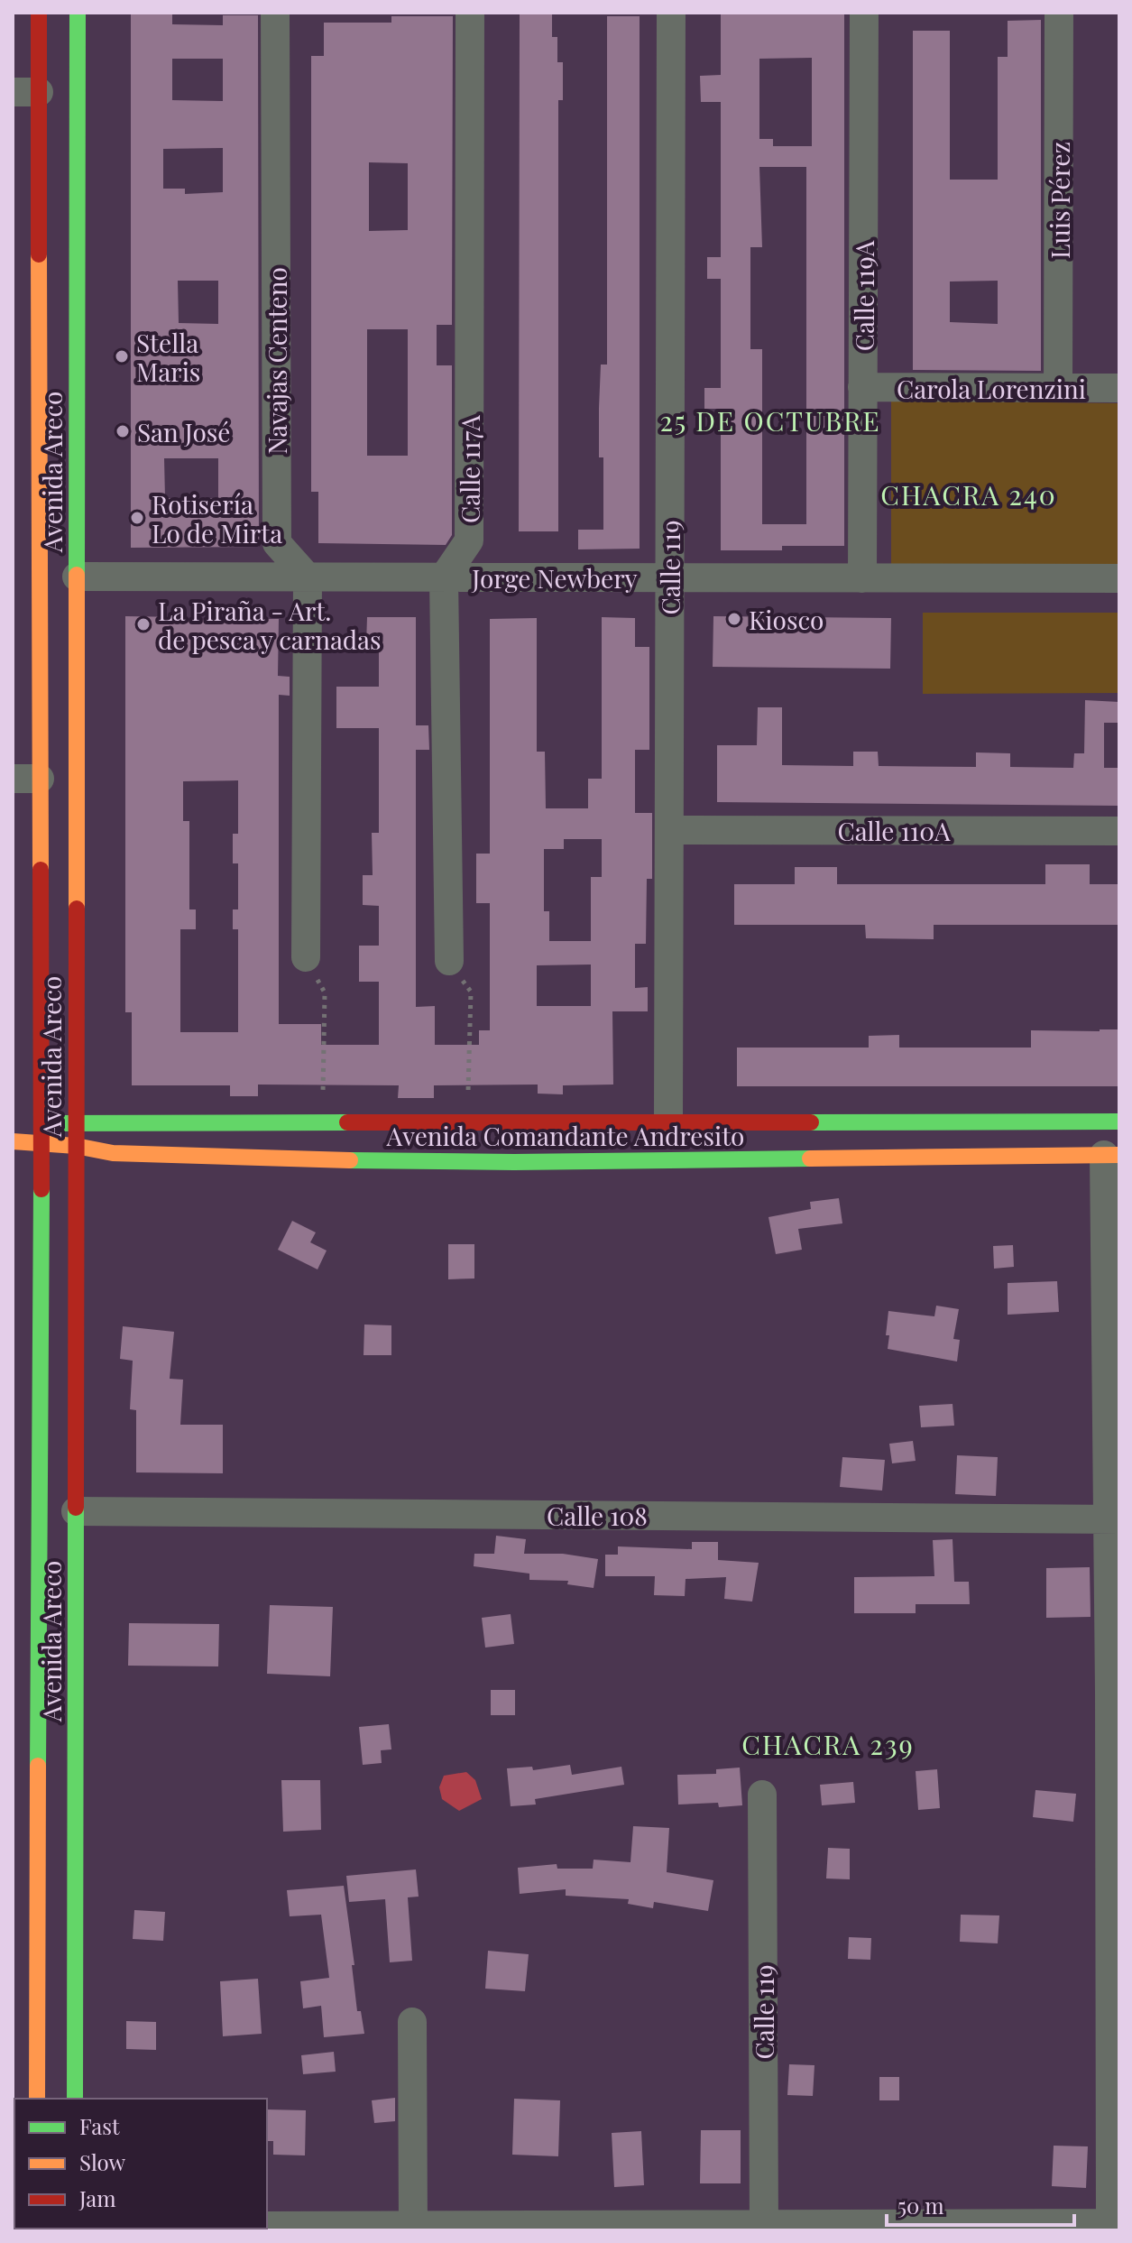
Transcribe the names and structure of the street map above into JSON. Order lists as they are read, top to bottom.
{
  "streets": {
    "main road": ["Avenida Areco", "Avenida Comandante Andresito"],
    "street": [
      "Luis Pérez",
      "Calle 119A",
      "Navajas Centeno",
      "Carola Lorenzini",
      "Calle 117A",
      "Calle 119",
      "Jorge Newbery",
      "Calle 110A",
      "Calle 108"
    ]
  },
  "crossings": [
    ["Luis Pérez", "Carola Lorenzini"],
    ["Calle 119A", "Carola Lorenzini"],
    ["Calle 119A", "Jorge Newbery"],
    ["Navajas Centeno", "Jorge Newbery"],
    ["Calle 117A", "Jorge Newbery"],
    ["Avenida Areco", "Jorge Newbery"],
    ["Avenida Areco", "Avenida Comandante Andresito"],
    ["Avenida Areco", "Calle 108"],
    ["Calle 119", "Jorge Newbery"],
    ["Calle 119", "Calle 110A"],
    ["Calle 119", "Avenida Comandante Andresito"]
  ],
  "districts": ["25 DE OCTUBRE", "CHACRA 240", "CHACRA 239"],
  "places": [
    "Stella Maris",
    "San José",
    "Rotisería Lo de Mirta",
    "Kiosco",
    "La Piraña - Art. de pesca y carnadas"
  ],
  "legend": ["Fast", "Slow", "Jam"],
  "scale_bar": "50 m"
}
